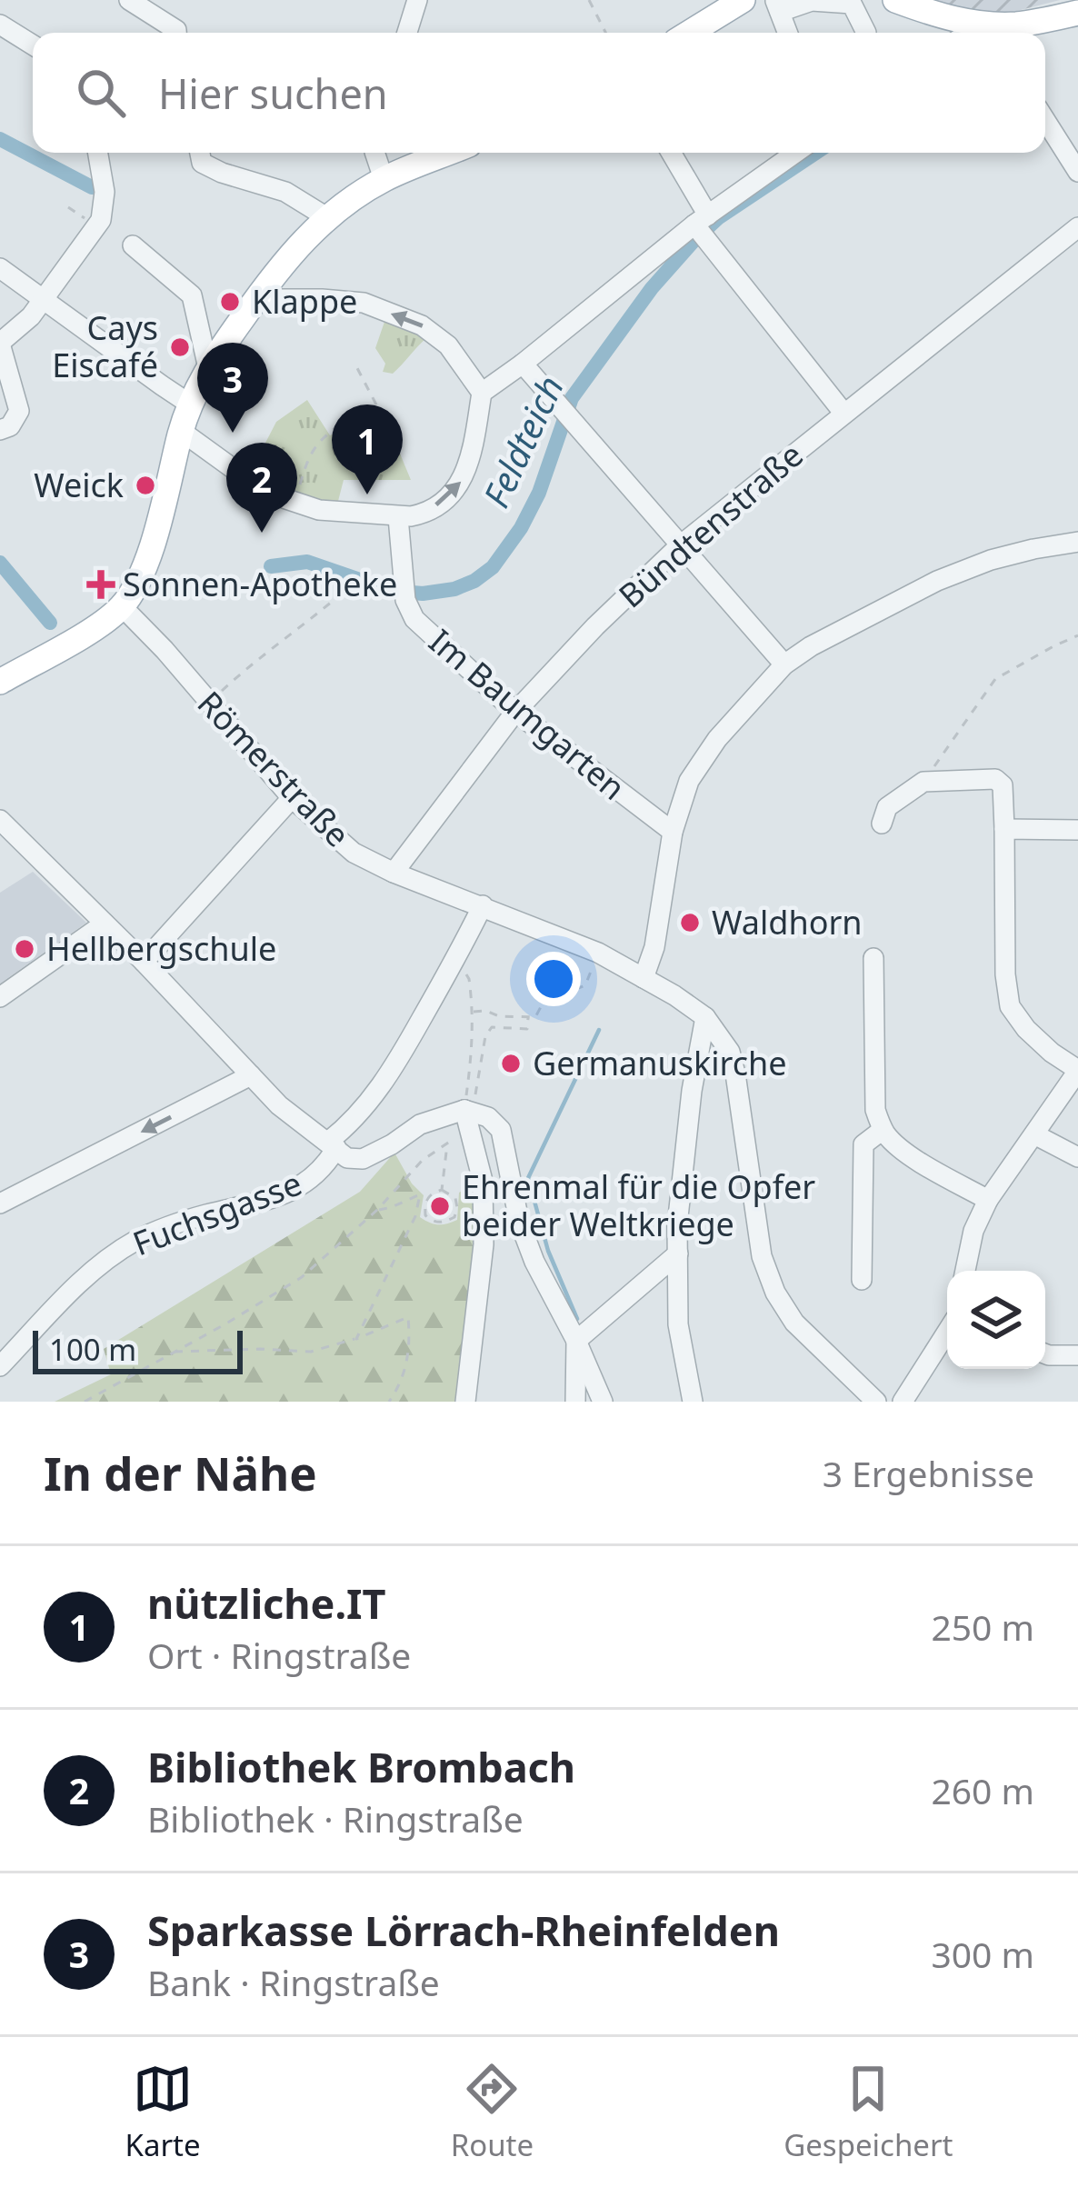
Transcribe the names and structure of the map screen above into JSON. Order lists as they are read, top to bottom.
{
  "streets": {
    "street": [
      "Bündtenstraße",
      "Im Baumgarten",
      "Römerstraße",
      "Fuchsgasse"
    ]
  },
  "crossings": [
    ["Bündtenstraße", "Im Baumgarten"],
    ["Bündtenstraße", "Römerstraße"],
    ["Römerstraße", "Fuchsgasse"]
  ],
  "water": ["Feldteich"],
  "places": {
    "other": [
      "Klappe",
      "Cays Eiscafé",
      "Weick",
      "Waldhorn",
      "Hellbergschule",
      "Germanuskirche",
      "Ehrenmal für die Opfer beider Weltkriege"
    ],
    "health": ["Sonnen-Apotheke"]
  },
  "scale_bar": "100 m",
  "page": {
    "search": "Hier suchen",
    "pins": ["3", "1", "2"],
    "scale": "100 m",
    "heading": ["In der Nähe", "3 Ergebnisse"],
    "list": [
      {
        "mark": "1",
        "name": "nützliche.IT",
        "note": "Ort · Ringstraße",
        "value": "250 m"
      },
      {
        "mark": "2",
        "name": "Bibliothek Brombach",
        "note": "Bibliothek · Ringstraße",
        "value": "260 m"
      },
      {
        "mark": "3",
        "name": "Sparkasse Lörrach-Rheinfelden",
        "note": "Bank · Ringstraße",
        "value": "300 m"
      }
    ],
    "nav": ["Karte", "Route", "Gespeichert"]
  }
}
